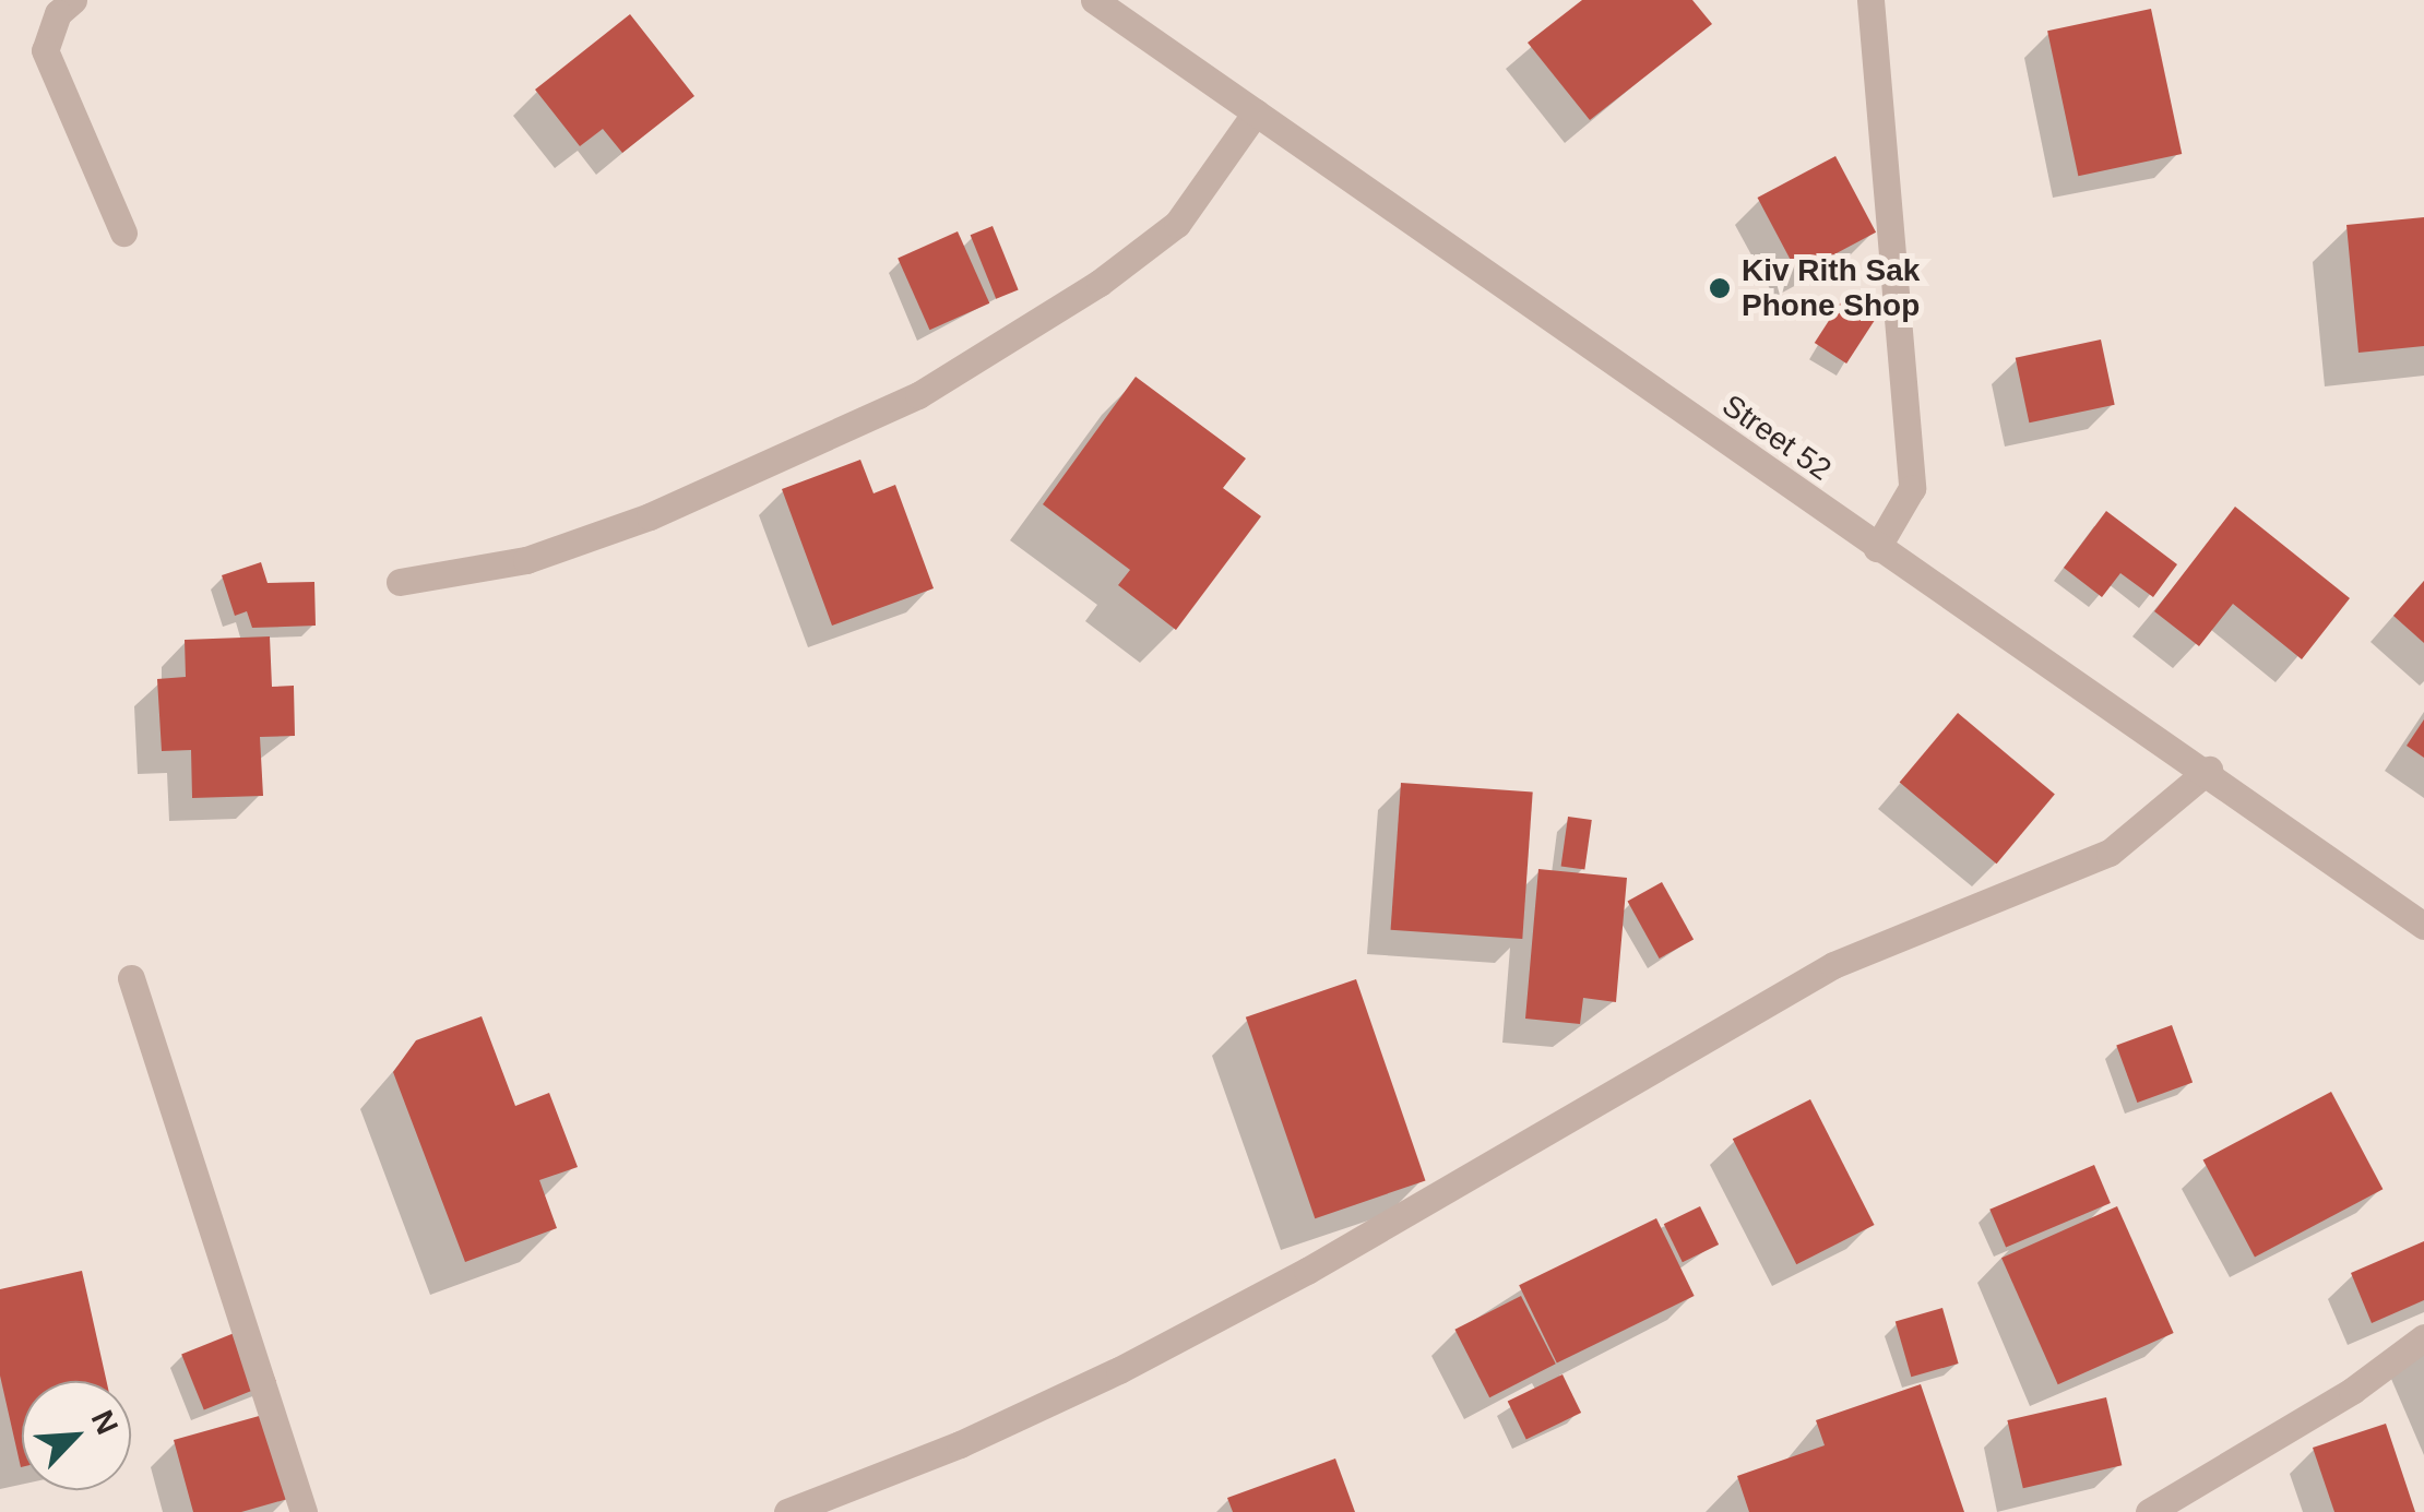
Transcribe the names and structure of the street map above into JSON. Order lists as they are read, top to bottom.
{
  "streets": {
    "street": ["Street 52"]
  },
  "places": ["Kiv Rith Sak Phone Shop"],
  "north": "top right"
}
